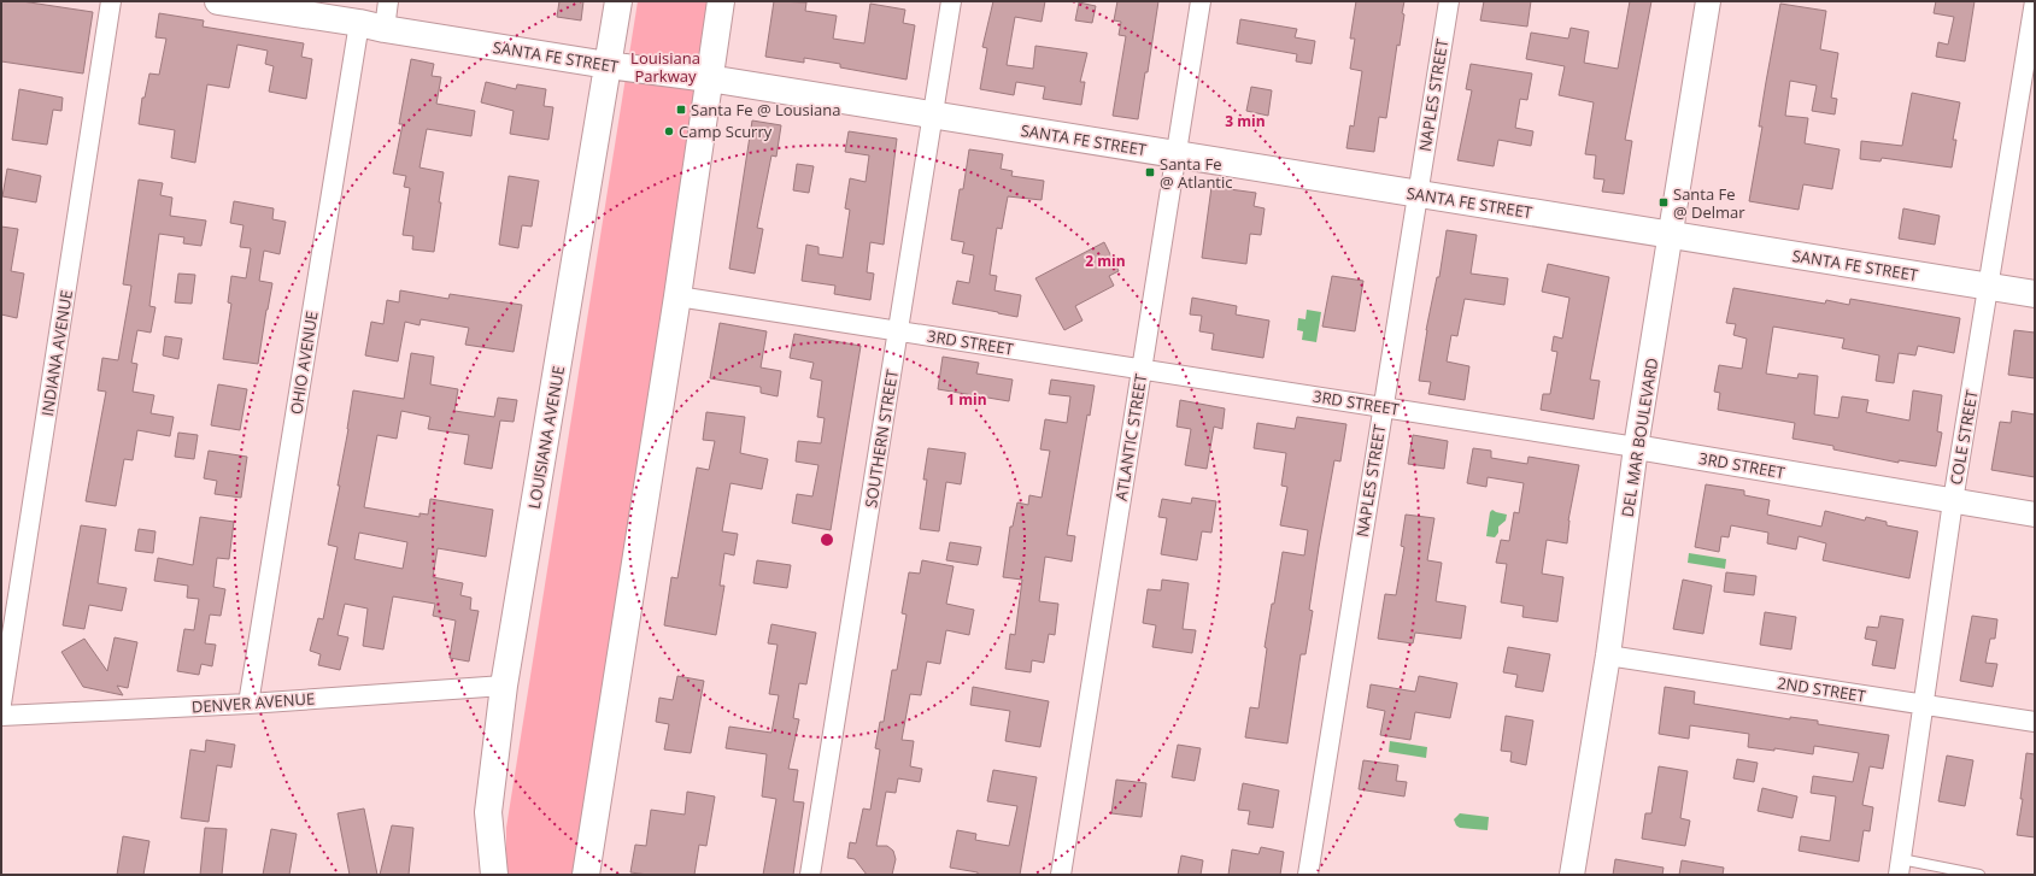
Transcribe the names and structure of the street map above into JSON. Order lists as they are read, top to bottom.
{
  "streets": {
    "main road": ["SANTA FE STREET", "LOUISIANA AVENUE"],
    "street": [
      "NAPLES STREET",
      "3RD STREET",
      "INDIANA AVENUE",
      "OHIO AVENUE",
      "ATLANTIC STREET",
      "DEL MAR BOULEVARD",
      "COLE STREET",
      "SOUTHERN STREET",
      "2ND STREET",
      "DENVER AVENUE"
    ]
  },
  "crossings": [
    ["SANTA FE STREET", "NAPLES STREET"],
    ["SANTA FE STREET", "OHIO AVENUE"],
    ["SANTA FE STREET", "LOUISIANA AVENUE"],
    ["SANTA FE STREET", "ATLANTIC STREET"],
    ["SANTA FE STREET", "DEL MAR BOULEVARD"],
    ["SANTA FE STREET", "COLE STREET"],
    ["SANTA FE STREET", "SOUTHERN STREET"],
    ["NAPLES STREET", "3RD STREET"],
    ["3RD STREET", "ATLANTIC STREET"],
    ["3RD STREET", "DEL MAR BOULEVARD"],
    ["3RD STREET", "COLE STREET"],
    ["3RD STREET", "SOUTHERN STREET"],
    ["OHIO AVENUE", "DENVER AVENUE"],
    ["LOUISIANA AVENUE", "DENVER AVENUE"],
    ["DEL MAR BOULEVARD", "2ND STREET"],
    ["COLE STREET", "2ND STREET"]
  ],
  "parks": ["Louisiana Parkway"],
  "places": {
    "transit": ["Santa Fe @ Lousiana", "Santa Fe @ Atlantic", "Santa Fe @ Delmar"],
    "other": ["Camp Scurry"]
  },
  "rings": ["3 min", "2 min", "1 min"]
}
